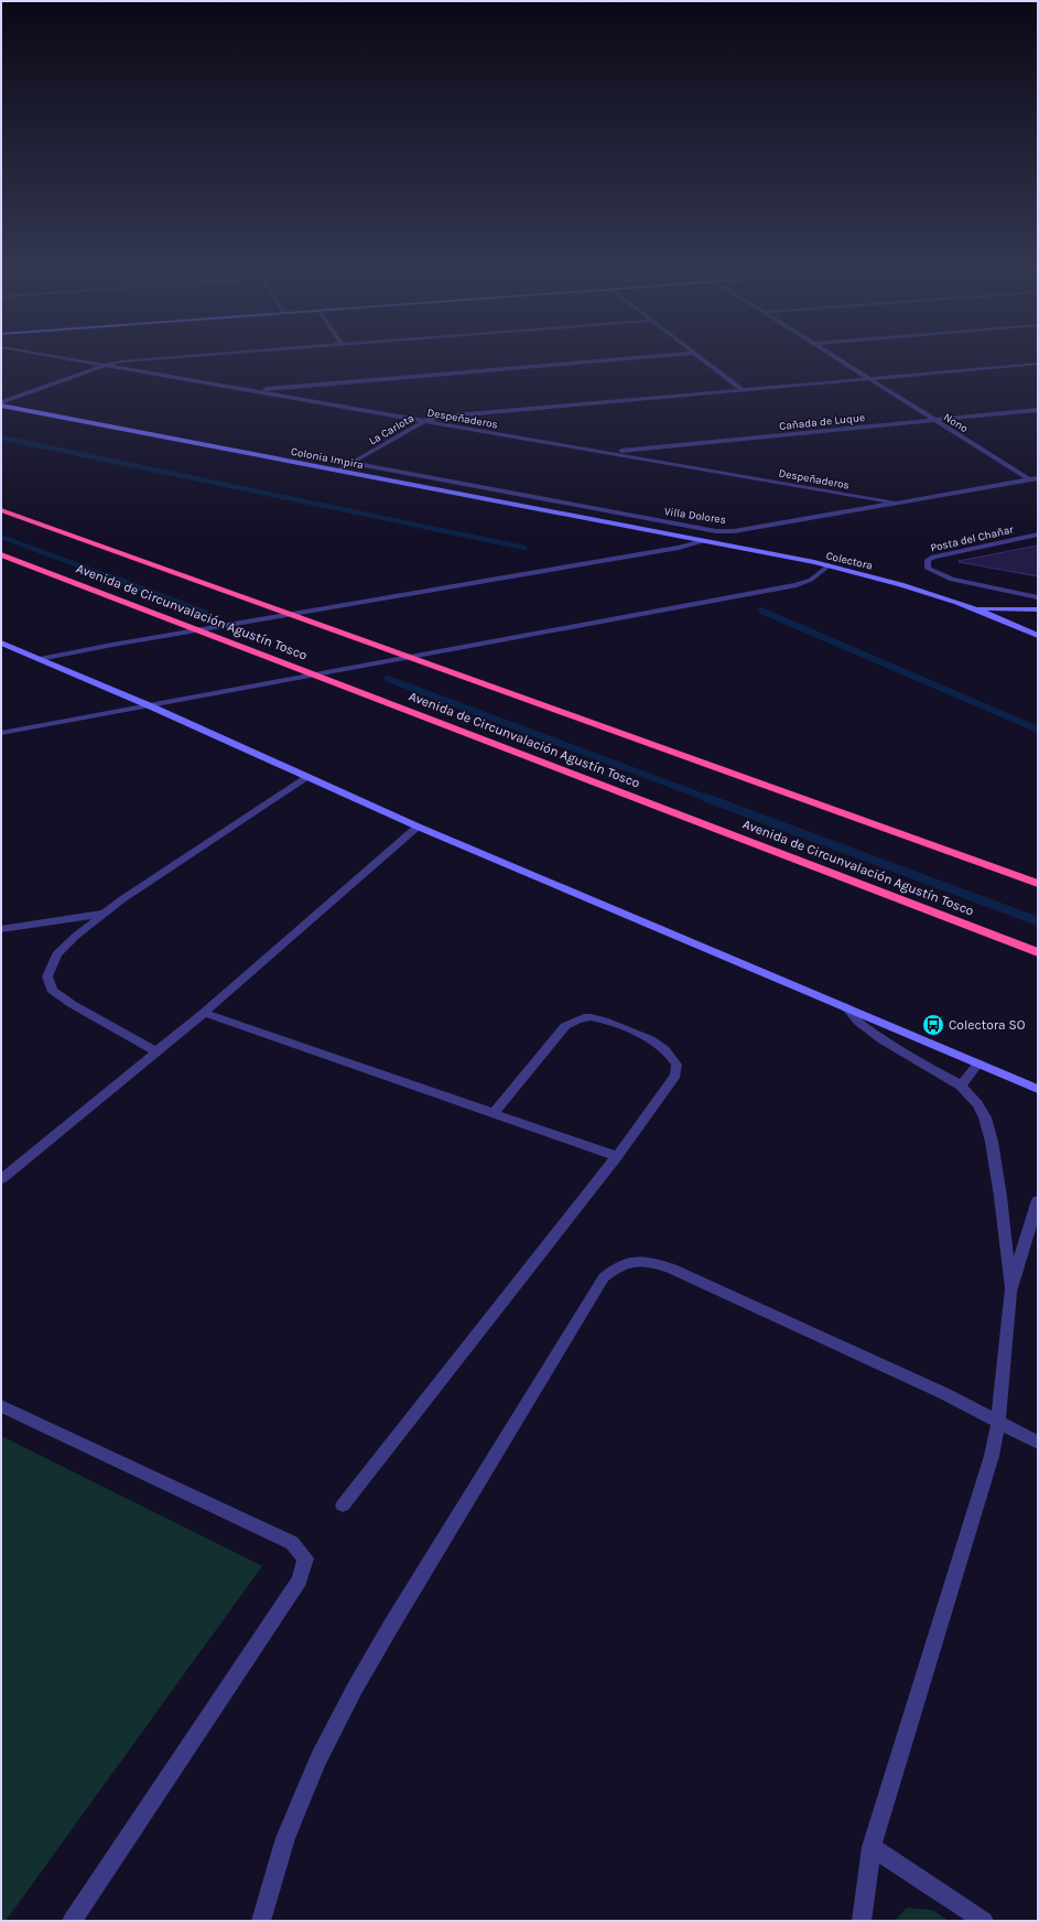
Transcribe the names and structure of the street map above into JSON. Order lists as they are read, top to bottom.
{
  "streets": {
    "highway": ["Avenida de Circunvalación Agustín Tosco"],
    "street": [
      "Despeñaderos",
      "Cañada de Luque",
      "Nono",
      "La Carlota",
      "Colonia Impira",
      "Villa Dolores",
      "Posta del Chañar",
      "Colectora"
    ]
  },
  "crossings": [
    ["Despeñaderos", "Cañada de Luque"],
    ["Despeñaderos", "La Carlota"],
    ["Despeñaderos", "Villa Dolores"],
    ["Cañada de Luque", "Nono"],
    ["Nono", "La Carlota"],
    ["Nono", "Villa Dolores"],
    ["La Carlota", "Colonia Impira"],
    ["La Carlota", "Villa Dolores"],
    ["Colonia Impira", "Colectora"]
  ],
  "places": {
    "bus stop": ["Colectora SO"]
  }
}
